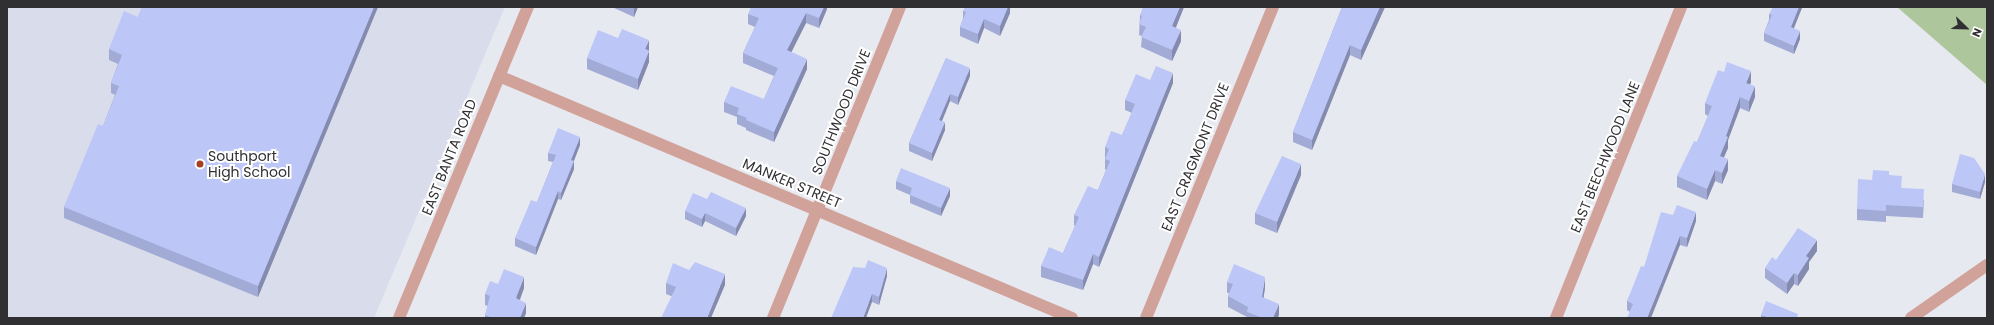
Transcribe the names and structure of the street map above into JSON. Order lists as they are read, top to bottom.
{
  "streets": {
    "street": [
      "SOUTHWOOD DRIVE",
      "EAST BANTA ROAD",
      "EAST CRAGMONT DRIVE",
      "EAST BEECHWOOD LANE",
      "MANKER STREET"
    ]
  },
  "crossings": [
    ["SOUTHWOOD DRIVE", "MANKER STREET"],
    ["EAST BANTA ROAD", "MANKER STREET"]
  ],
  "places": ["Southport High School"],
  "north": "bottom right"
}
